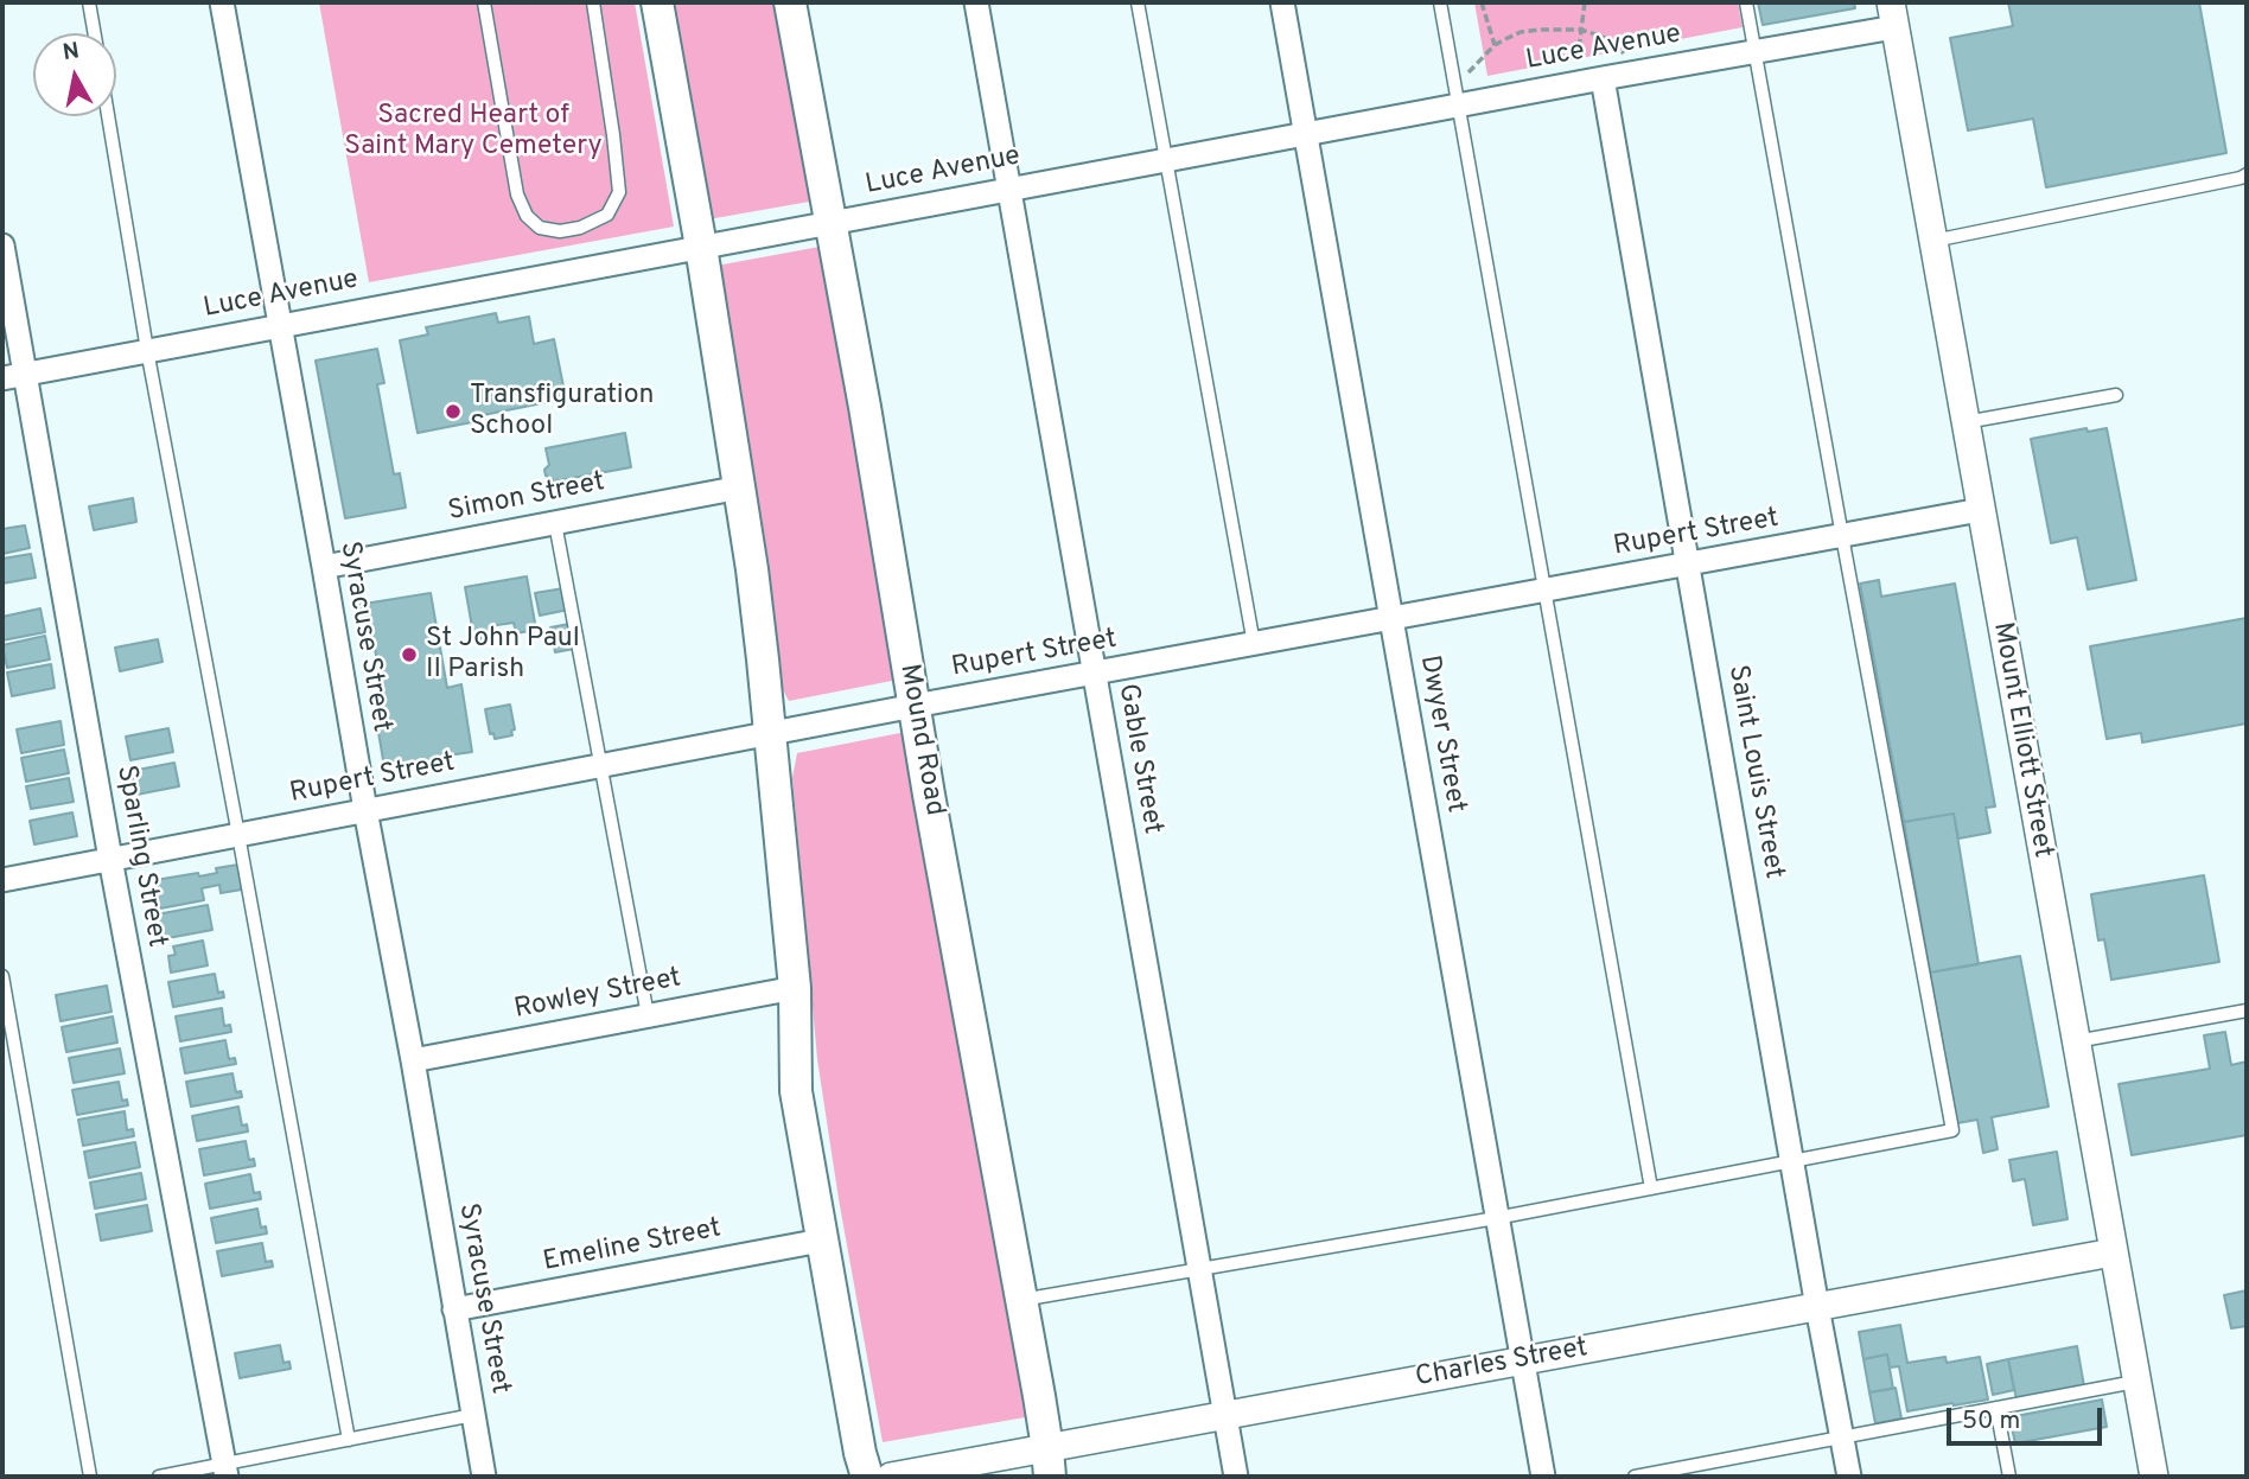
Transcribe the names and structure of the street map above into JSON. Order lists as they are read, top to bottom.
{
  "streets": {
    "main road": ["Mound Road"],
    "street": [
      "Luce Avenue",
      "Simon Street",
      "Rupert Street",
      "Syracuse Street",
      "Dwyer Street",
      "Mount Elliott Street",
      "Gable Street",
      "Saint Louis Street",
      "Sparling Street",
      "Rowley Street",
      "Emeline Street",
      "Charles Street"
    ]
  },
  "crossings": [
    ["Luce Avenue", "Syracuse Street"],
    ["Luce Avenue", "Dwyer Street"],
    ["Luce Avenue", "Mound Road"],
    ["Luce Avenue", "Mount Elliott Street"],
    ["Luce Avenue", "Gable Street"],
    ["Luce Avenue", "Saint Louis Street"],
    ["Luce Avenue", "Sparling Street"],
    ["Simon Street", "Syracuse Street"],
    ["Rupert Street", "Syracuse Street"],
    ["Rupert Street", "Dwyer Street"],
    ["Rupert Street", "Mound Road"],
    ["Rupert Street", "Mount Elliott Street"],
    ["Rupert Street", "Gable Street"],
    ["Rupert Street", "Saint Louis Street"],
    ["Rupert Street", "Sparling Street"],
    ["Syracuse Street", "Rowley Street"],
    ["Syracuse Street", "Emeline Street"],
    ["Dwyer Street", "Charles Street"],
    ["Mound Road", "Charles Street"],
    ["Mount Elliott Street", "Charles Street"],
    ["Gable Street", "Charles Street"],
    ["Saint Louis Street", "Charles Street"]
  ],
  "parks": ["Sacred Heart of Saint Mary Cemetery"],
  "places": ["Transfiguration School", "St John Paul II Parish"],
  "scale_bar": "50 m",
  "north": "top"
}
